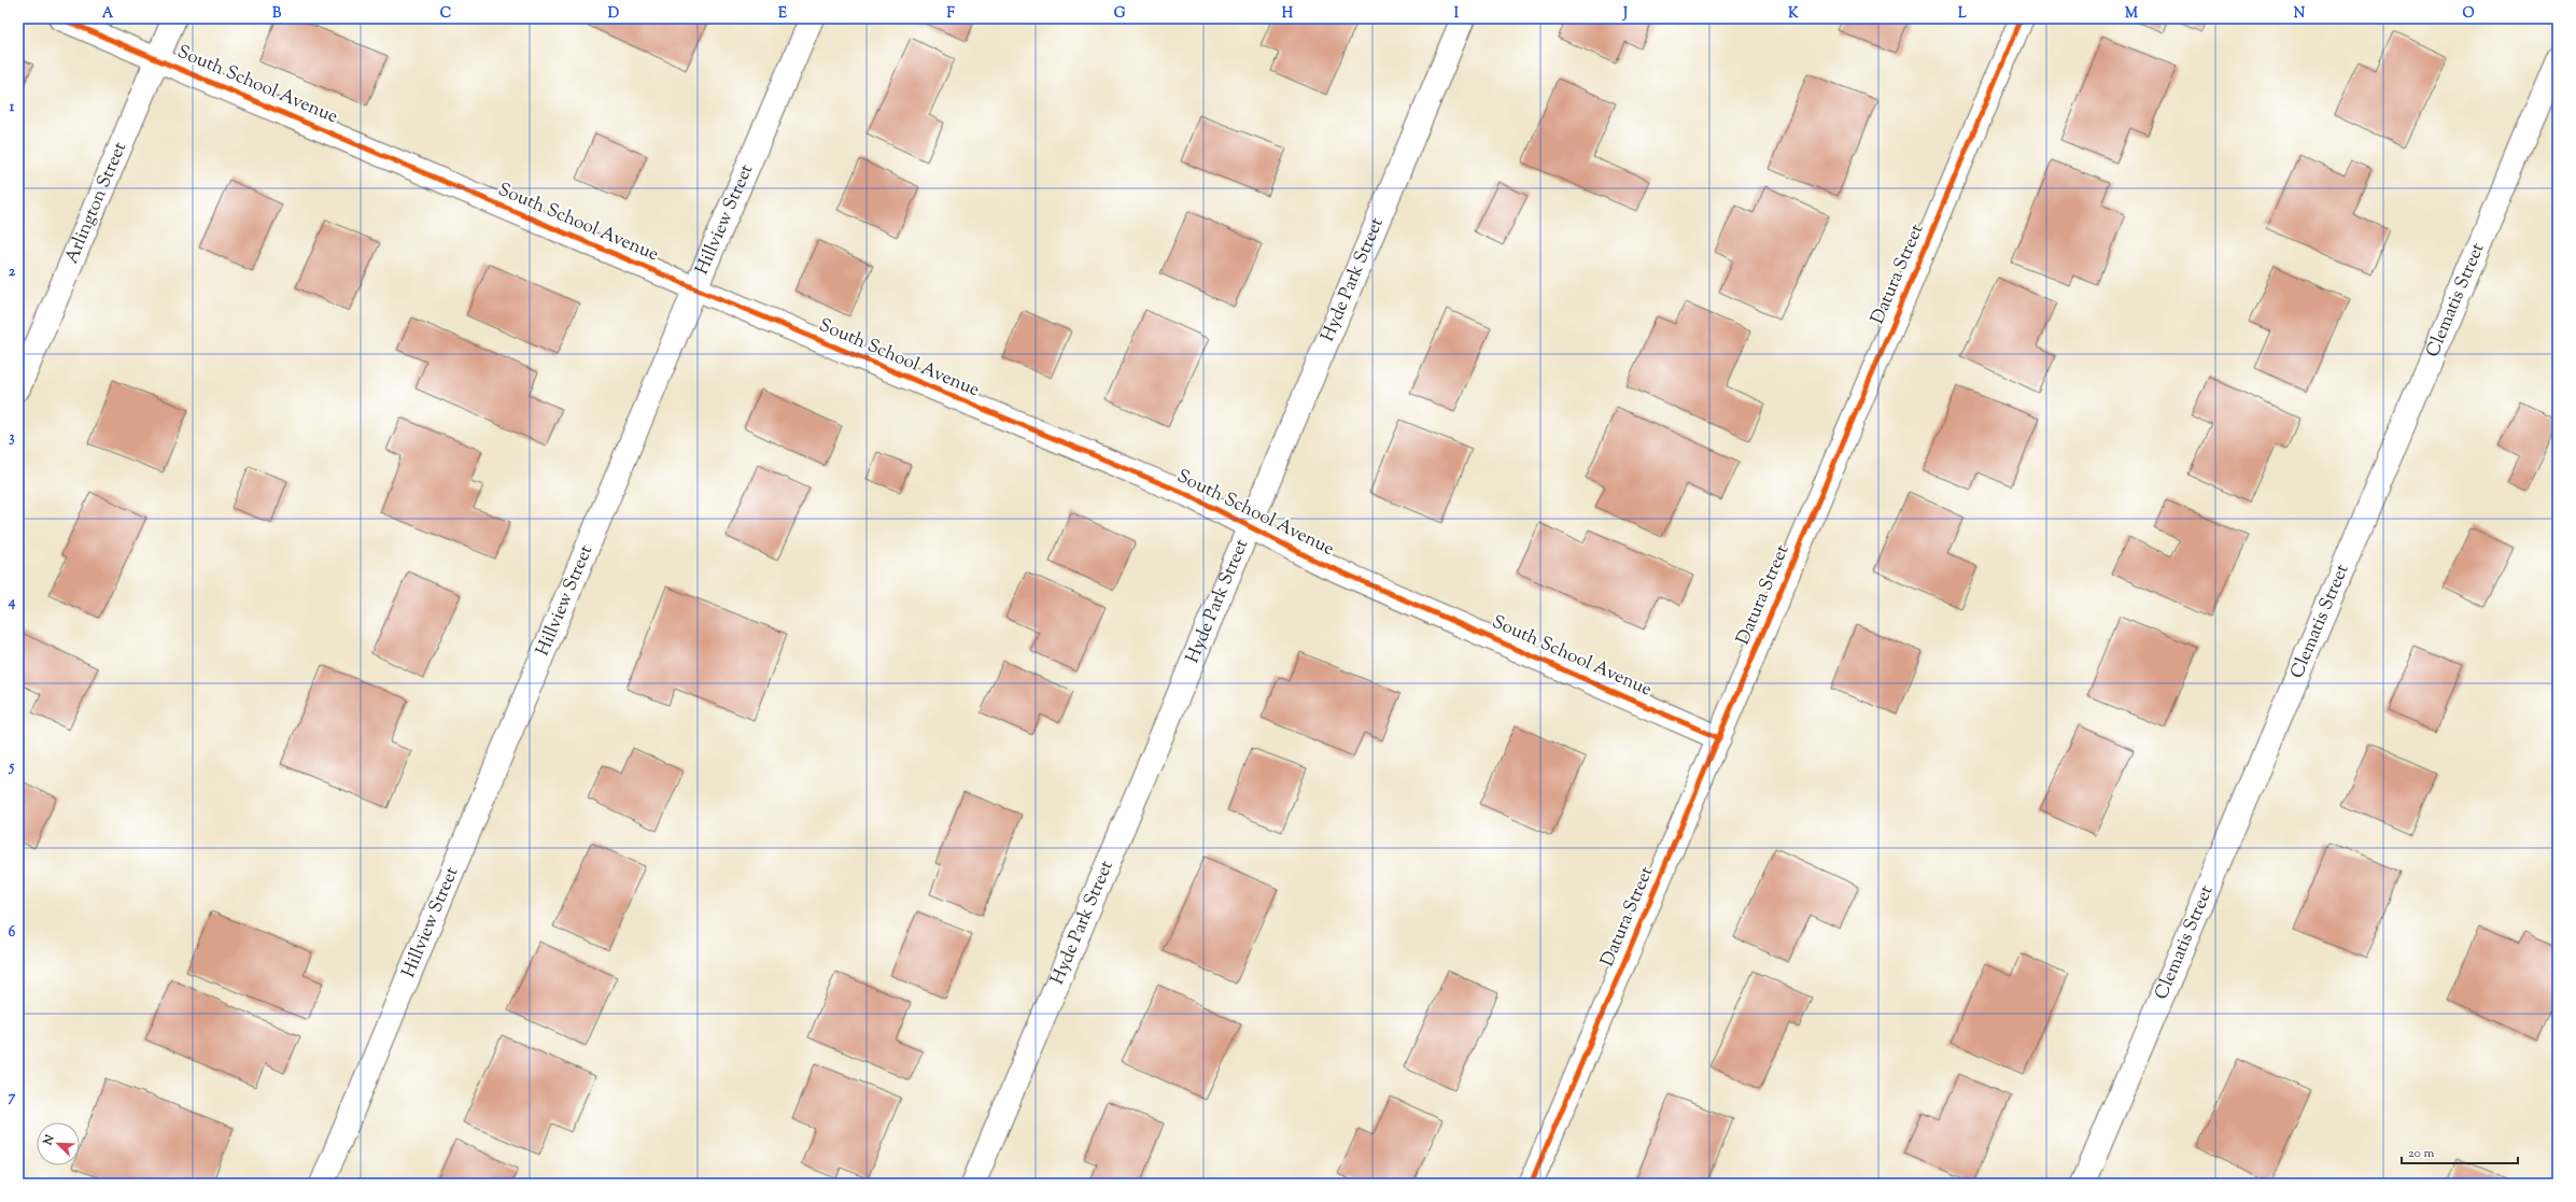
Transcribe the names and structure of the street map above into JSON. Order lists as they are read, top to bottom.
{
  "streets": {
    "street": [
      "South School Avenue",
      "Arlington Street",
      "Hillview Street",
      "Datura Street",
      "Hyde Park Street",
      "Clematis Street"
    ]
  },
  "crossings": [
    ["South School Avenue", "Arlington Street"],
    ["South School Avenue", "Hillview Street"],
    ["South School Avenue", "Datura Street"],
    ["South School Avenue", "Hyde Park Street"]
  ],
  "scale_bar": "20 m",
  "north": "top left",
  "grid": {
    "columns": [
      "A",
      "B",
      "C",
      "D",
      "E",
      "F",
      "G",
      "H",
      "I",
      "J",
      "K",
      "L",
      "M",
      "N",
      "O"
    ],
    "rows": [
      "1",
      "2",
      "3",
      "4",
      "5",
      "6",
      "7"
    ]
  }
}
